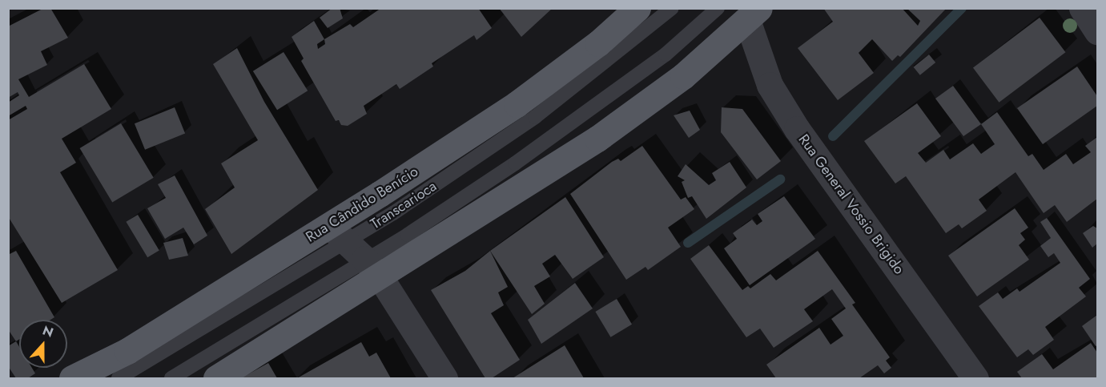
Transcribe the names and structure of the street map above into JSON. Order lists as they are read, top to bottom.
{
  "streets": {
    "main road": ["Rua Cândido Benício"],
    "street": ["Rua General Vossio Brigido"],
    "lane": ["Transcarioca"]
  },
  "crossings": [
    ["Rua Cândido Benício", "Rua General Vossio Brigido"],
    ["Rua Cândido Benício", "Transcarioca"]
  ],
  "north": "top"
}
